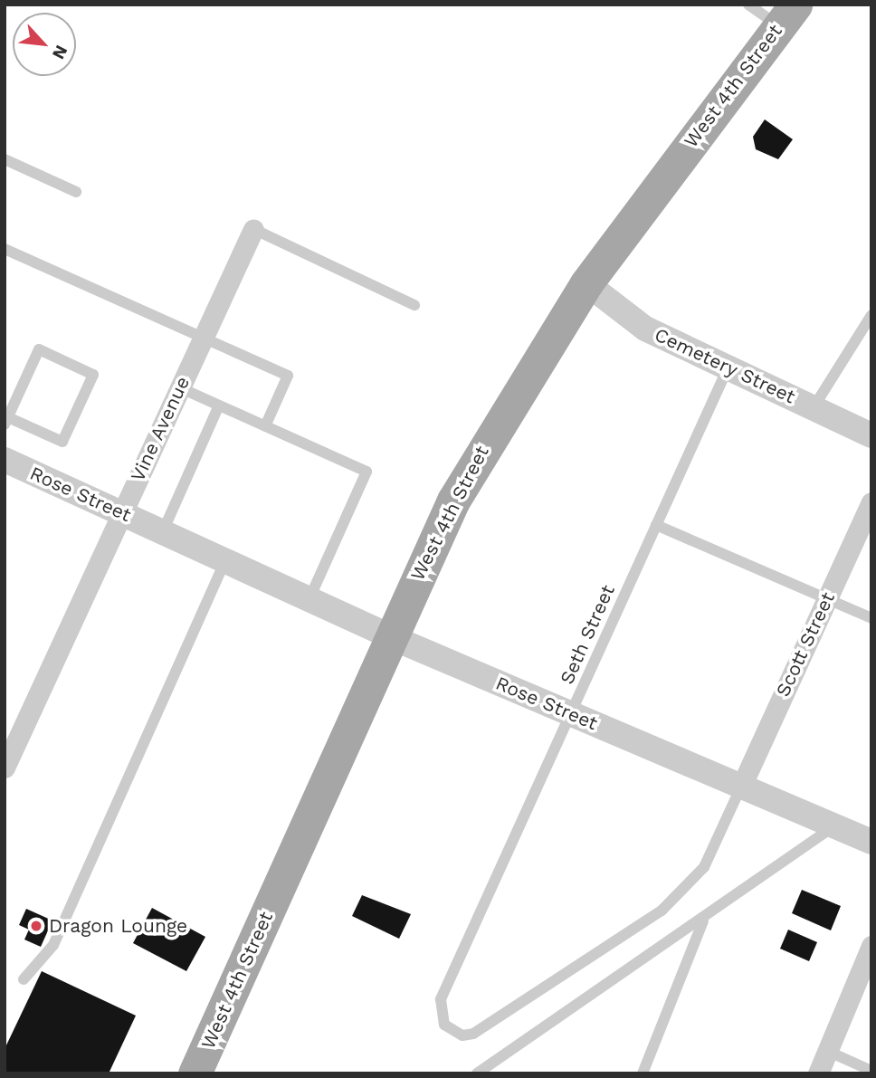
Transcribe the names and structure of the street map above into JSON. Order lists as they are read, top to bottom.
{
  "streets": {
    "main road": ["West 4th Street"],
    "street": [
      "Cemetery Street",
      "Vine Avenue",
      "Rose Street",
      "Scott Street"
    ],
    "lane": ["Seth Street"]
  },
  "crossings": [
    ["West 4th Street", "Cemetery Street"],
    ["West 4th Street", "Rose Street"],
    ["Cemetery Street", "Seth Street"],
    ["Vine Avenue", "Rose Street"],
    ["Rose Street", "Seth Street"],
    ["Rose Street", "Scott Street"],
    ["Seth Street", "Scott Street"]
  ],
  "places": ["Dragon Lounge"],
  "north": "bottom right"
}
